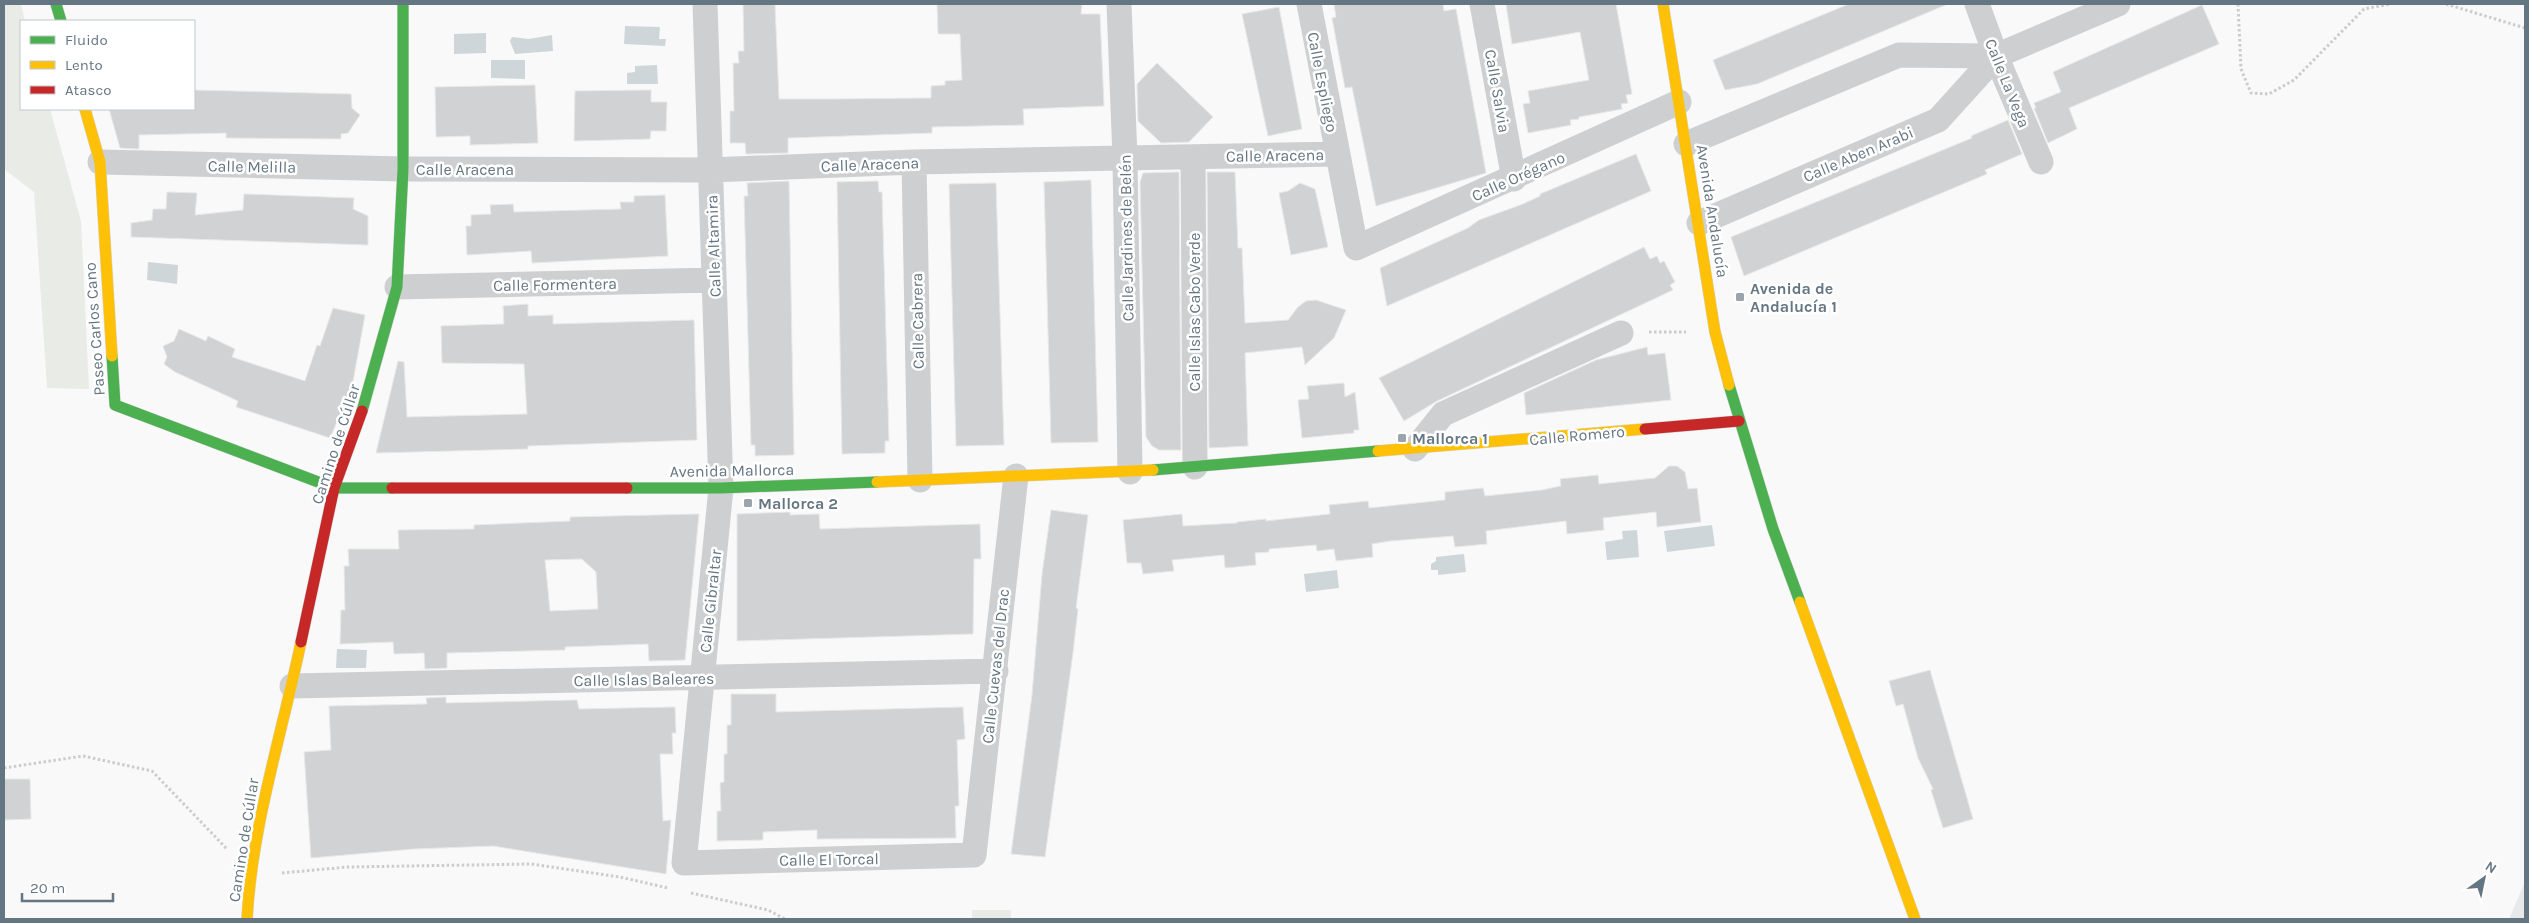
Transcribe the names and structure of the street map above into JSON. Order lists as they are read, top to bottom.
{
  "streets": {
    "street": [
      "Calle Espliego",
      "Calle La Vega",
      "Calle Salvia",
      "Calle Aben Arabi",
      "Calle Aracena",
      "Calle Melilla",
      "Calle Orégano",
      "Avenida Andalucía",
      "Calle Jardines de Belén",
      "Calle Altamira",
      "Calle Formentera",
      "Calle Islas Cabo Verde",
      "Calle Cabrera",
      "Paseo Carlos Cano",
      "Calle Romero",
      "Camino de Cúllar",
      "Avenida Mallorca",
      "Calle Gibraltar",
      "Calle Cuevas del Drac",
      "Calle Islas Baleares",
      "Calle El Torcal"
    ]
  },
  "crossings": [
    ["Calle Espliego", "Calle Aracena"],
    ["Calle Espliego", "Calle Orégano"],
    ["Calle La Vega", "Calle Aben Arabi"],
    ["Calle Salvia", "Calle Orégano"],
    ["Calle Aben Arabi", "Avenida Andalucía"],
    ["Calle Aracena", "Calle Melilla"],
    ["Calle Aracena", "Calle Jardines de Belén"],
    ["Calle Aracena", "Calle Altamira"],
    ["Calle Aracena", "Calle Islas Cabo Verde"],
    ["Calle Aracena", "Calle Cabrera"],
    ["Calle Aracena", "Camino de Cúllar"],
    ["Calle Melilla", "Paseo Carlos Cano"],
    ["Calle Melilla", "Camino de Cúllar"],
    ["Calle Orégano", "Avenida Andalucía"],
    ["Avenida Andalucía", "Calle Romero"],
    ["Calle Jardines de Belén", "Calle Romero"],
    ["Calle Jardines de Belén", "Avenida Mallorca"],
    ["Calle Altamira", "Calle Formentera"],
    ["Calle Altamira", "Avenida Mallorca"],
    ["Calle Altamira", "Calle Gibraltar"],
    ["Calle Formentera", "Camino de Cúllar"],
    ["Calle Islas Cabo Verde", "Calle Romero"],
    ["Calle Cabrera", "Avenida Mallorca"],
    ["Paseo Carlos Cano", "Camino de Cúllar"],
    ["Paseo Carlos Cano", "Avenida Mallorca"],
    ["Calle Romero", "Avenida Mallorca"],
    ["Camino de Cúllar", "Avenida Mallorca"],
    ["Camino de Cúllar", "Calle Islas Baleares"],
    ["Avenida Mallorca", "Calle Gibraltar"],
    ["Avenida Mallorca", "Calle Cuevas del Drac"],
    ["Calle Gibraltar", "Calle Islas Baleares"],
    ["Calle Gibraltar", "Calle El Torcal"],
    ["Calle Cuevas del Drac", "Calle Islas Baleares"],
    ["Calle Cuevas del Drac", "Calle El Torcal"]
  ],
  "places": {
    "transit": ["Avenida de Andalucía 1", "Mallorca 1", "Mallorca 2"]
  },
  "legend": ["Fluido", "Lento", "Atasco"],
  "scale_bar": "20 m",
  "north": "top right"
}
